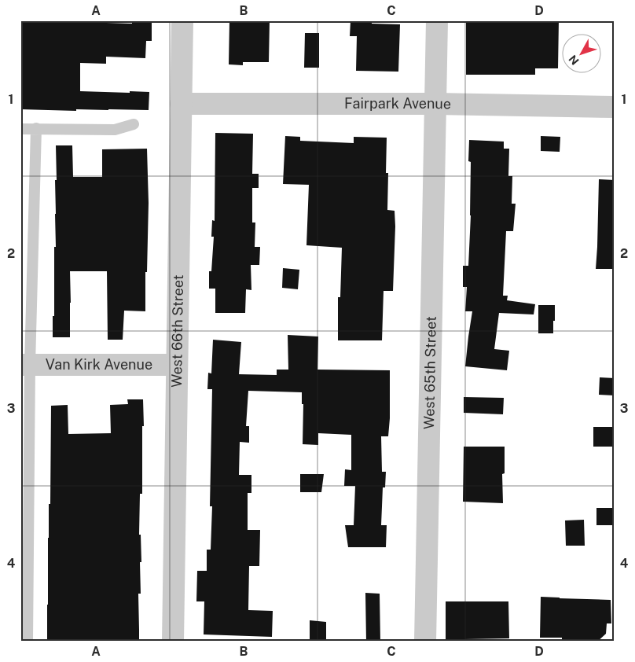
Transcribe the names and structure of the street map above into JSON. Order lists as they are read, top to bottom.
{
  "streets": {
    "street": [
      "Fairpark Avenue",
      "West 66th Street",
      "Van Kirk Avenue",
      "West 65th Street"
    ]
  },
  "crossings": [
    ["Fairpark Avenue", "West 66th Street"],
    ["Fairpark Avenue", "West 65th Street"],
    ["West 66th Street", "Van Kirk Avenue"]
  ],
  "north": "bottom left",
  "grid": {
    "columns": [
      "A",
      "B",
      "C",
      "D"
    ],
    "rows": [
      "1",
      "2",
      "3",
      "4"
    ]
  }
}
